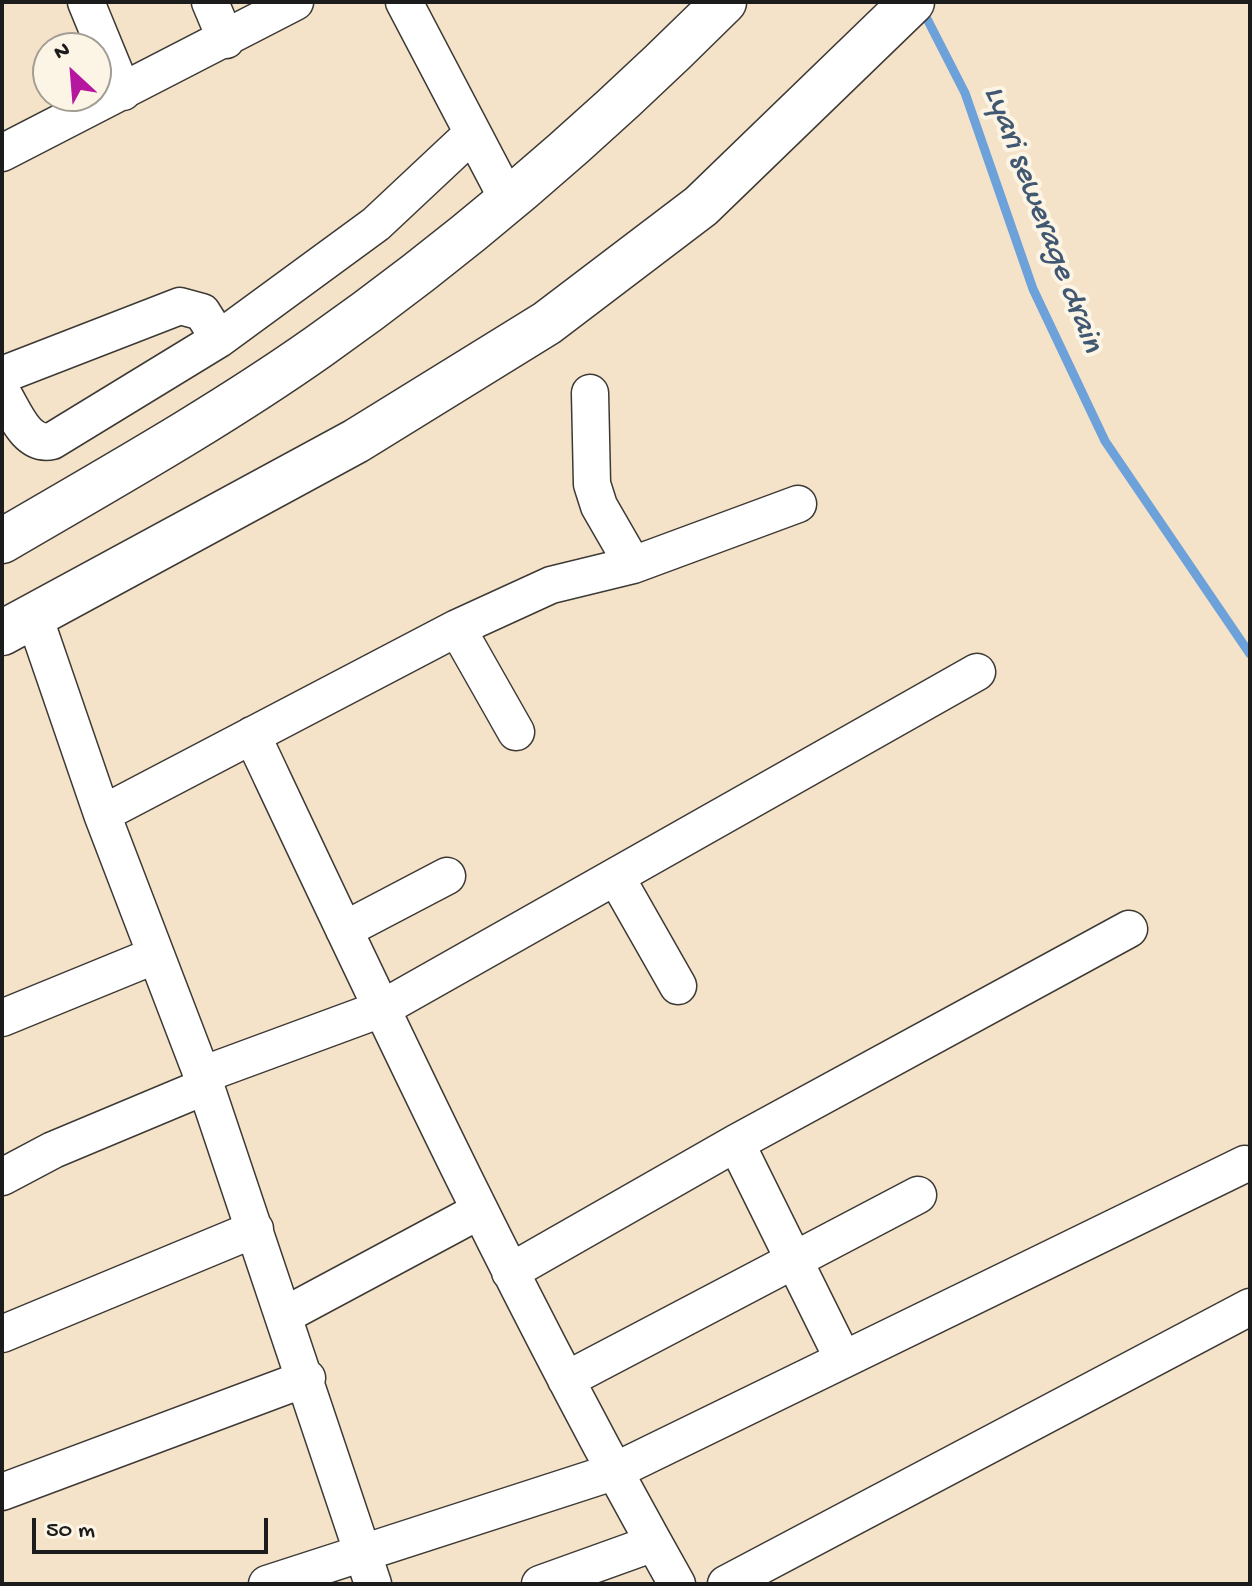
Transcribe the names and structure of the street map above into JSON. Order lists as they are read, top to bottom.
{
  "water": ["Lyari sewerage drain"],
  "scale_bar": "50 m",
  "north": "top left"
}
